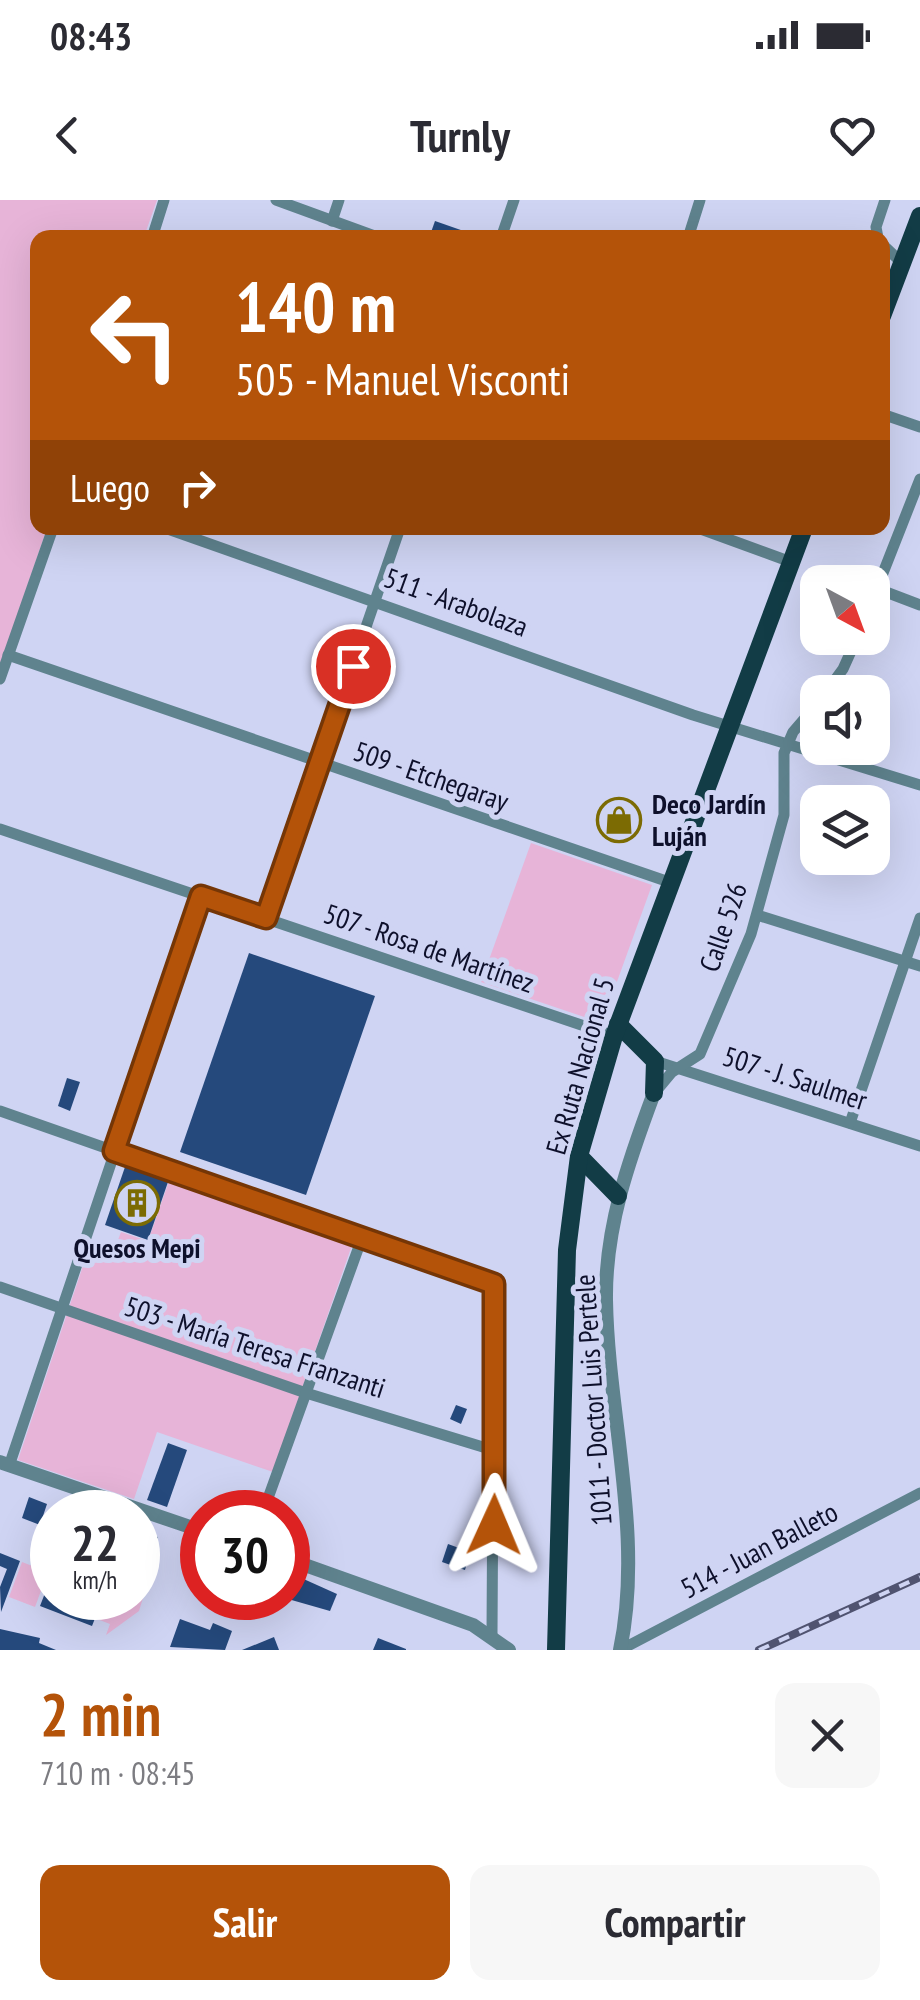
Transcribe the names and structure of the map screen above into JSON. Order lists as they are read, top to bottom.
{
  "streets": {
    "main road": ["Ex Ruta Nacional 5"],
    "street": [
      "511 - Arabolaza",
      "509 - Etchegaray",
      "Calle 526",
      "507 - Rosa de Martínez",
      "507 - J. Saulmer",
      "503 - María Teresa Franzanti",
      "1011 - Doctor Luis Pertele",
      "514 - Juan Balleto"
    ]
  },
  "crossings": [
    ["511 - Arabolaza", "Calle 526"],
    ["511 - Arabolaza", "Ex Ruta Nacional 5"],
    ["509 - Etchegaray", "Ex Ruta Nacional 5"],
    ["Calle 526", "507 - J. Saulmer"],
    ["Calle 526", "1011 - Doctor Luis Pertele"],
    ["507 - Rosa de Martínez", "Ex Ruta Nacional 5"],
    ["1011 - Doctor Luis Pertele", "514 - Juan Balleto"]
  ],
  "places": {
    "shop": ["Deco Jardín Luján"],
    "building": ["Quesos Mepi"]
  },
  "north": "bottom right",
  "page": {
    "status": "08:43",
    "header": "Turnly",
    "turn": ["140 m", "505 - Manuel Visconti"],
    "then": "Luego",
    "speed": "22 km/h",
    "limit": "30",
    "heading": ["2 min", "710 m · 08:45"],
    "buttons": ["Salir", "Compartir"]
  }
}
